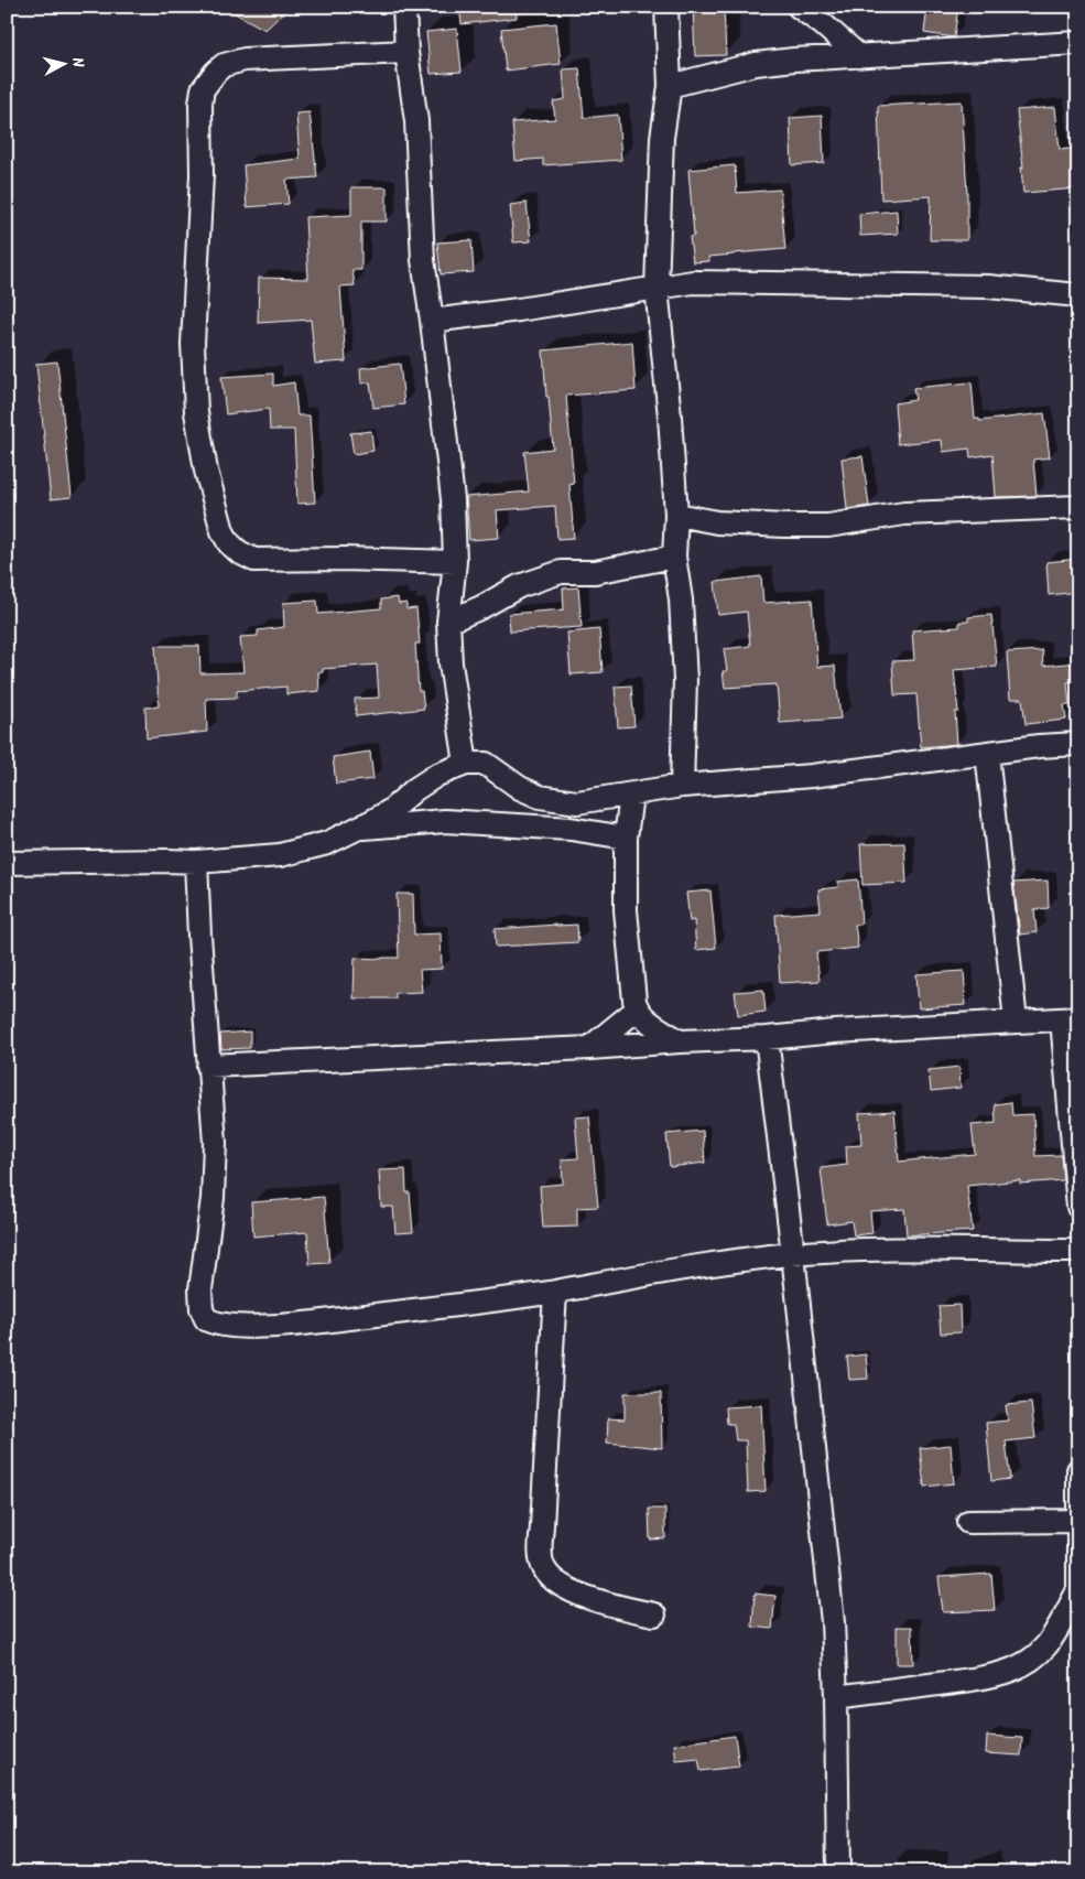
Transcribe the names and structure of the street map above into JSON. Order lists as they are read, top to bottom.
{
  "north": "right"
}
